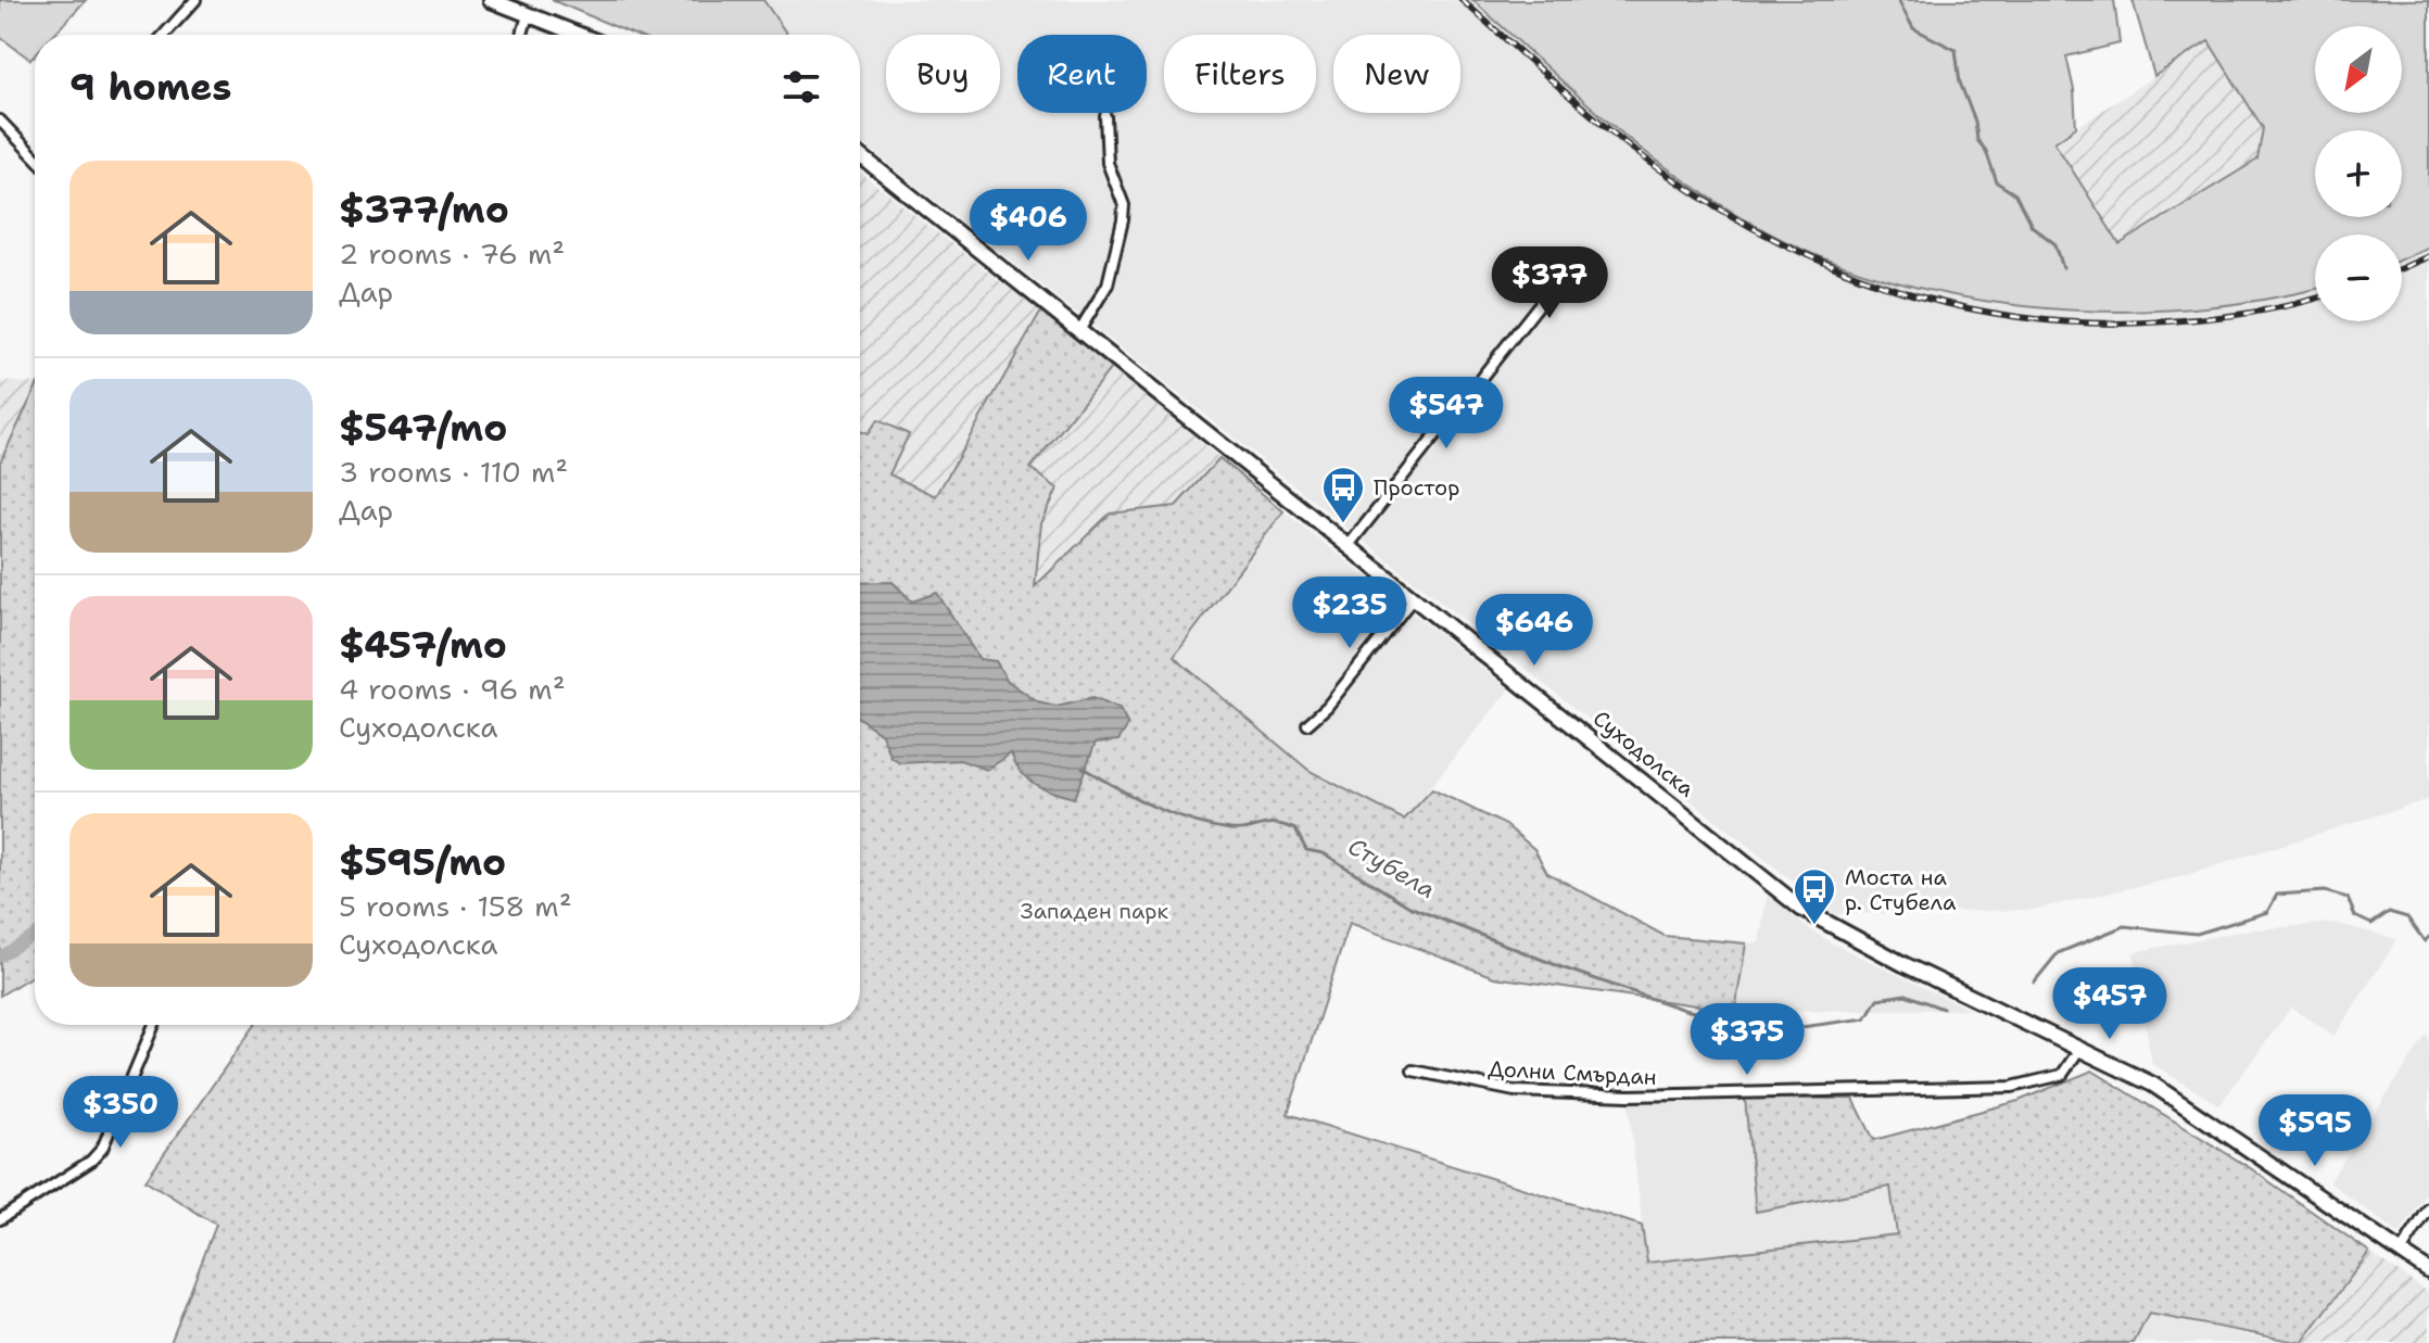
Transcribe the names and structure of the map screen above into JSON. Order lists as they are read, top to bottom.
{
  "streets": {
    "street": ["Суходолска", "Долни Смърдан"]
  },
  "crossings": [
    ["Суходолска", "Долни Смърдан"]
  ],
  "water": ["Стубела"],
  "parks": ["Западен парк"],
  "places": {
    "bus stop": ["Простор", "Моста на р. Стубела"]
  },
  "north": "bottom left",
  "page": {
    "map_buttons": ["+", "−"],
    "chip": [
      "Buy",
      "Rent",
      "Filters",
      "New"
    ],
    "heading": "9 homes",
    "list": [
      {
        "name": "$377/mo",
        "note": "2 rooms · 76 m² · Дар"
      },
      {
        "name": "$547/mo",
        "note": "3 rooms · 110 m² · Дар"
      },
      {
        "name": "$457/mo",
        "note": "4 rooms · 96 m² · Суходолска"
      },
      {
        "name": "$595/mo",
        "note": "5 rooms · 158 m² · Суходолска"
      }
    ],
    "price": [
      "$406",
      "$377",
      "$547",
      "$235",
      "$646",
      "$457",
      "$375",
      "$350",
      "$595"
    ]
  }
}
